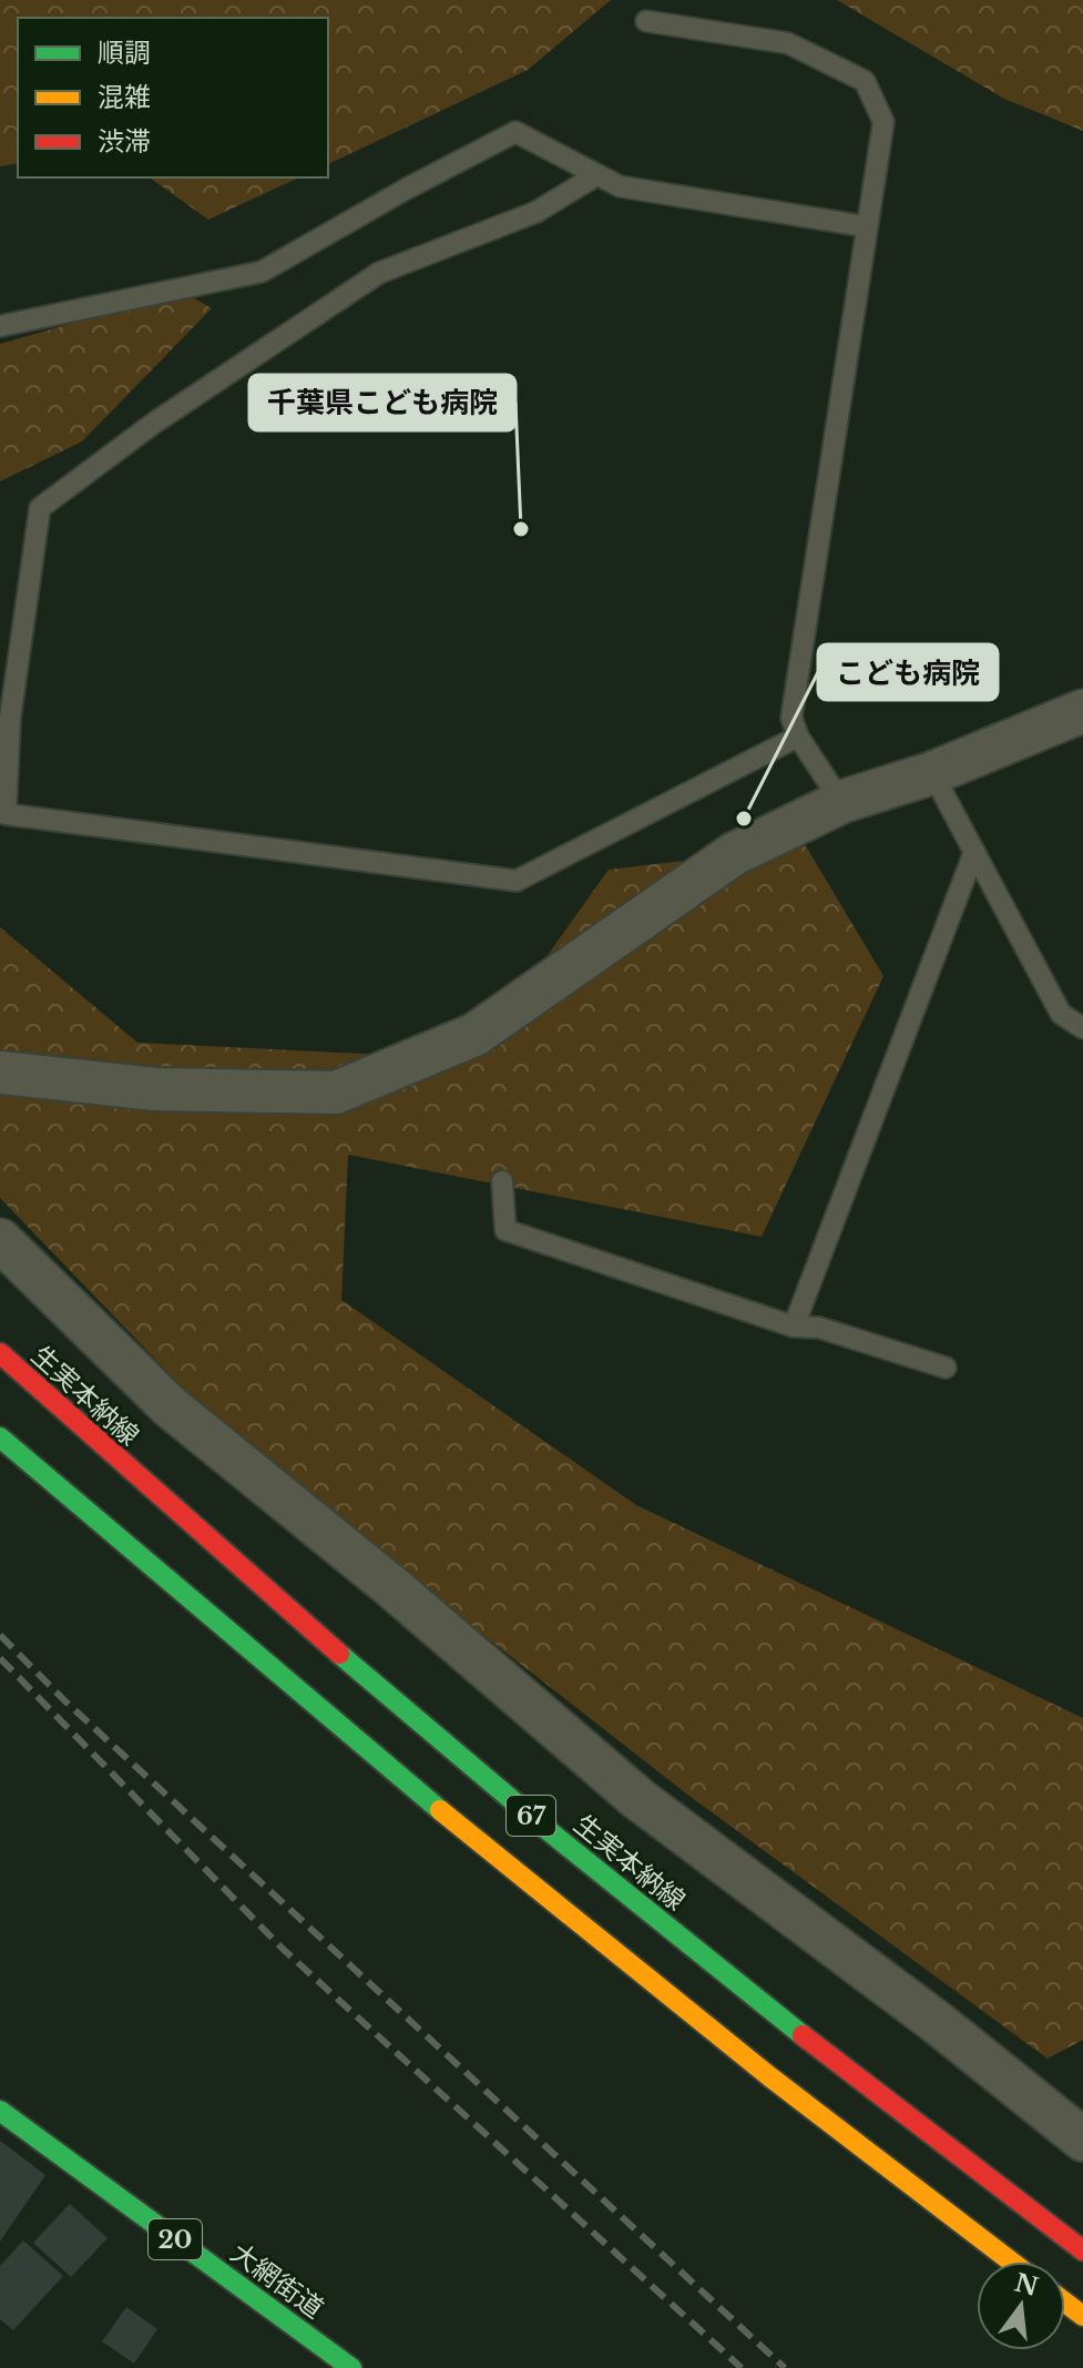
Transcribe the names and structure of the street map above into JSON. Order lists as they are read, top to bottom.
{
  "streets": {
    "main road": [
      "生実本納線",
      "67",
      "20",
      "大網街道"
    ]
  },
  "places": ["千葉県こども病院", "こども病院"],
  "legend": ["順調", "混雑", "渋滞"],
  "north": "top"
}
